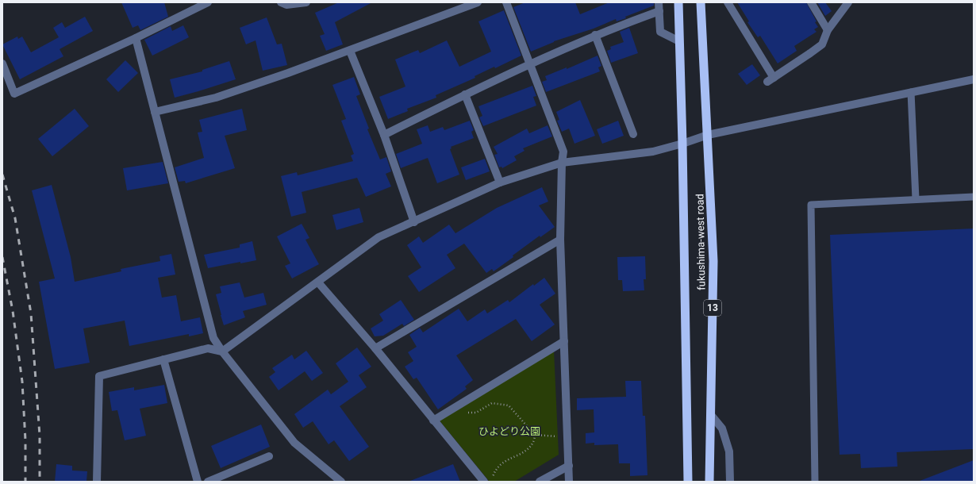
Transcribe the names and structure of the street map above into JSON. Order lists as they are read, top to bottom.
{
  "streets": {
    "highway": ["fukushima-west road", "13"]
  },
  "parks": ["ひよどり公園"]
}
